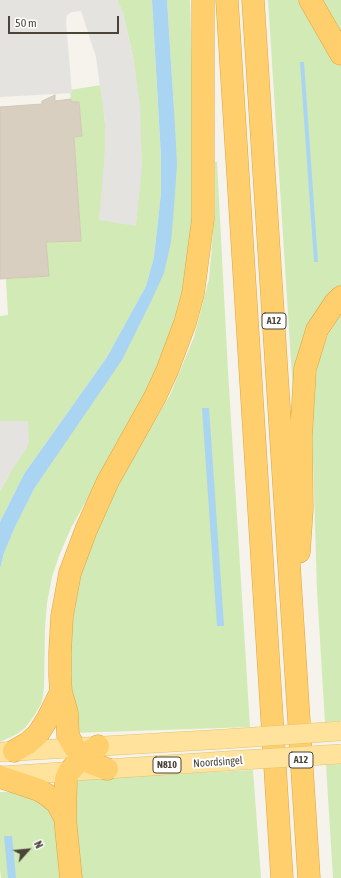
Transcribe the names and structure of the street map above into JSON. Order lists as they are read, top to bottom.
{
  "streets": {
    "highway": ["A12"],
    "main road": ["Noordsingel", "N810"]
  },
  "scale_bar": "50 m",
  "north": "top right"
}
